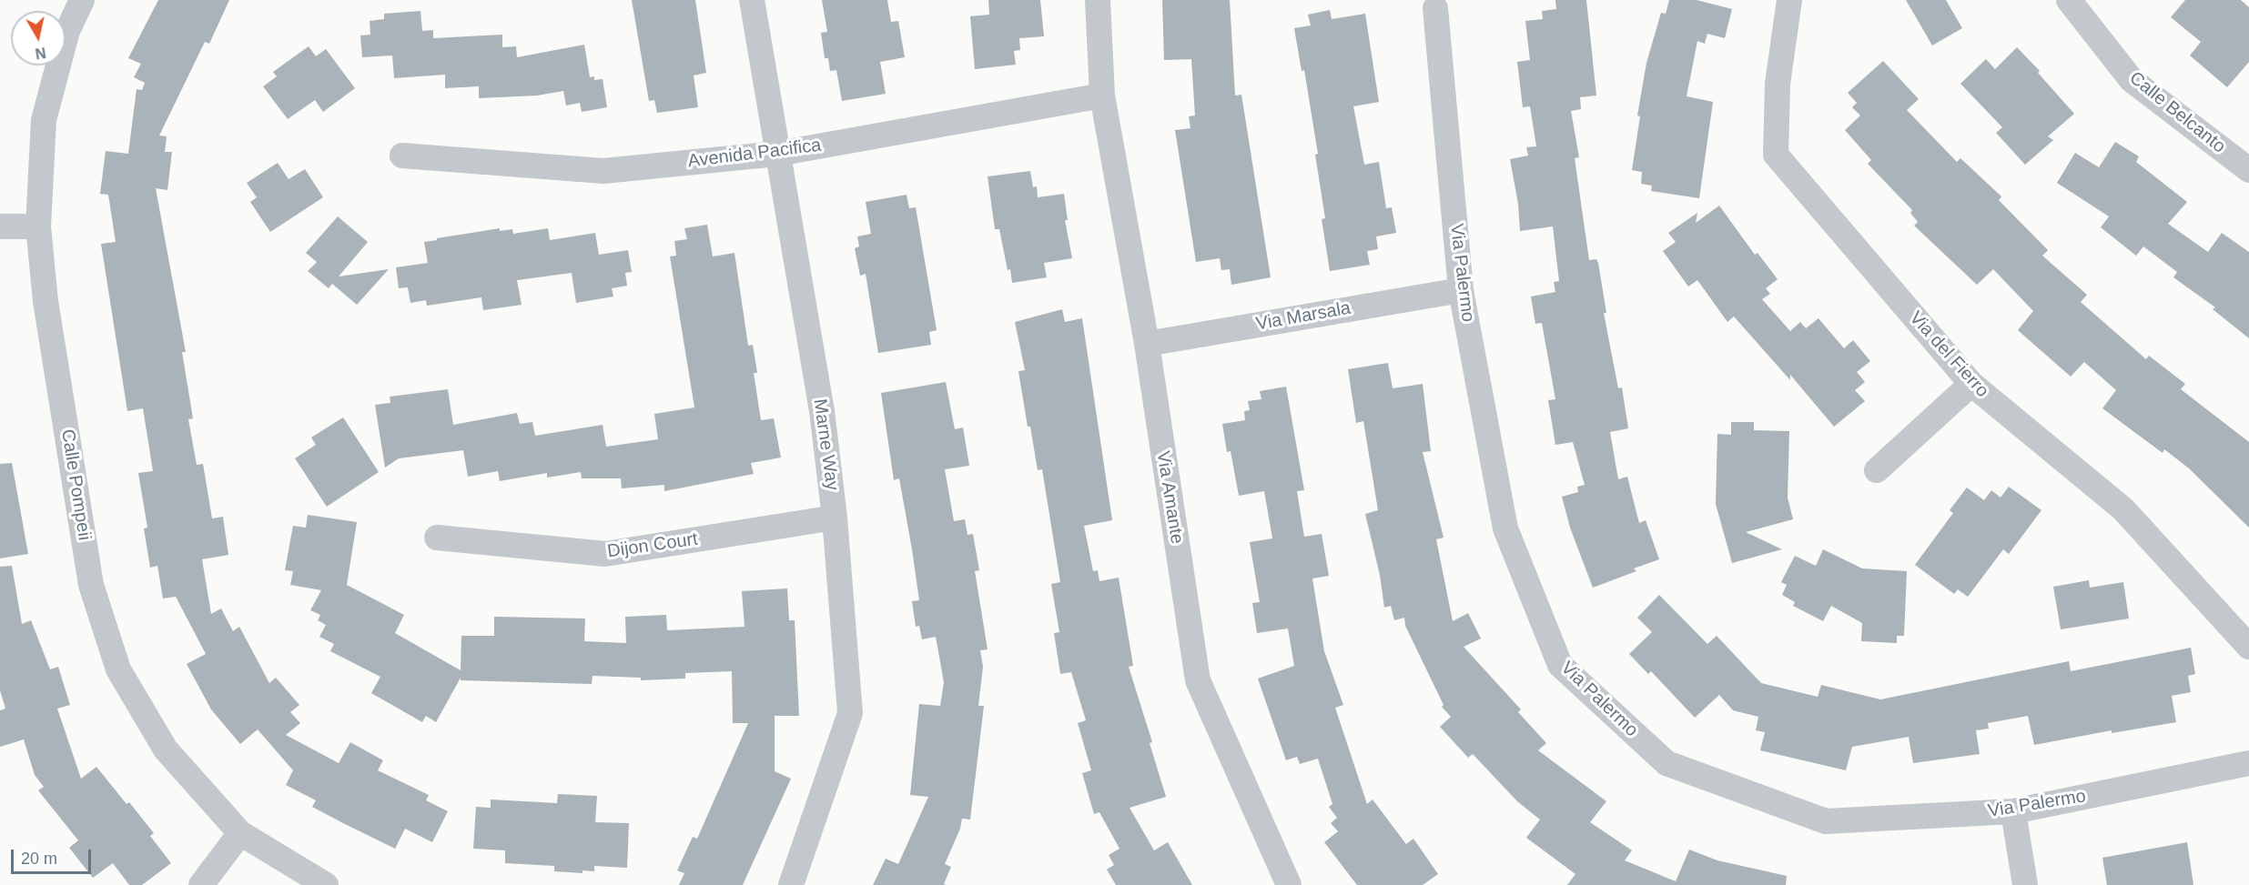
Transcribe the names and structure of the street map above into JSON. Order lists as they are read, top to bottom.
{
  "streets": {
    "street": [
      "Calle Belcanto",
      "Avenida Pacifica",
      "Via Palermo",
      "Via Marsala",
      "Via del Fierro",
      "Marne Way",
      "Calle Pompeii",
      "Via Amante",
      "Dijon Court"
    ]
  },
  "crossings": [
    ["Avenida Pacifica", "Marne Way"],
    ["Avenida Pacifica", "Via Amante"],
    ["Via Palermo", "Via Marsala"],
    ["Via Marsala", "Via Amante"],
    ["Marne Way", "Dijon Court"]
  ],
  "scale_bar": "20 m",
  "north": "bottom"
}
